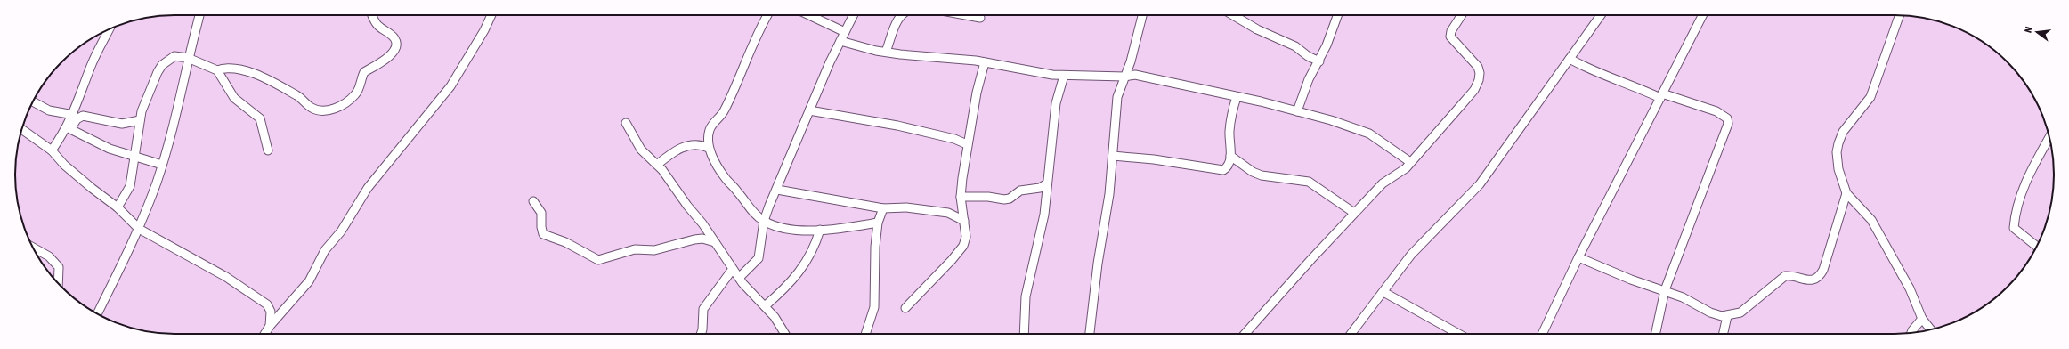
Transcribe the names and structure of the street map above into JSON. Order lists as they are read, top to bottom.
{
  "north": "left"
}
